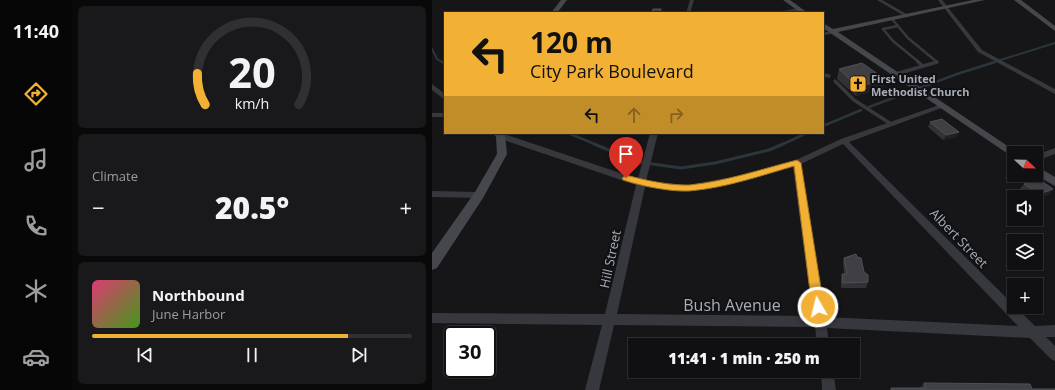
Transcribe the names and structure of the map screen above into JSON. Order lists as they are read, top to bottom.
{
  "streets": {
    "street": ["Albert Street", "Hill Street", "Bush Avenue"]
  },
  "crossings": [
    ["Albert Street", "Bush Avenue"],
    ["Hill Street", "Bush Avenue"]
  ],
  "places": {
    "church": ["First United Methodist Church"]
  },
  "north": "right",
  "page": {
    "tabs": "11:40",
    "turn": ["120 m", "City Park Boulevard"],
    "tile": "Climate",
    "map_buttons": "+",
    "heat": ["−", "20.5°", "+"],
    "song": ["Northbound", "June Harbor"],
    "limit": "30",
    "trip": "11:41 · 1 min · 250 m",
    "gauge": ["20", "km/h"]
  }
}
